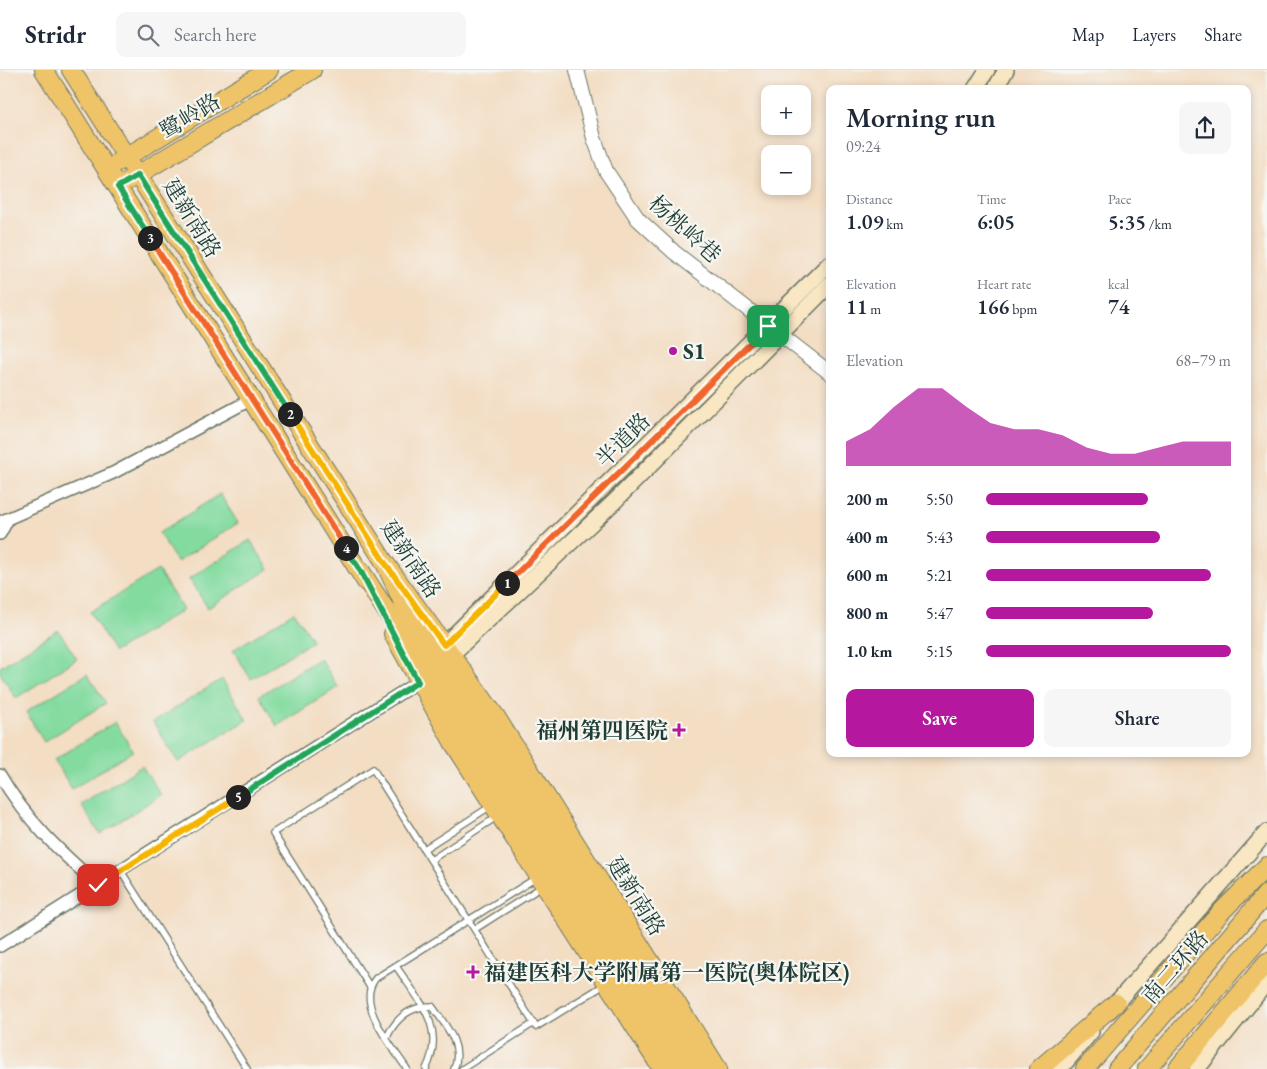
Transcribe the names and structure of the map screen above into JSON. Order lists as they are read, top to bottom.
{
  "streets": {
    "main road": [
      "鹭岭路",
      "建新南路",
      "半道路",
      "南二环路"
    ],
    "street": ["杨桃岭巷"]
  },
  "crossings": [
    ["鹭岭路", "建新南路"],
    ["建新南路", "半道路"],
    ["杨桃岭巷", "半道路"]
  ],
  "places": {
    "other": ["S1"],
    "health": ["福州第四医院", "福建医科大学附属第一医院(奥体院区)"]
  },
  "page": {
    "header": "Stridr",
    "search": "Search here",
    "nav": ["Map", "Layers", "Share"],
    "map_buttons": ["+", "−"],
    "heading": ["Morning run", "09:24"],
    "stats": [
      ["Distance", "1.09 km"],
      ["Time", "6:05"],
      ["Pace", "5:35 /km"],
      ["Elevation", "11 m"],
      ["Heart rate", "166 bpm"],
      ["kcal", "74"]
    ],
    "pins": [
      "3",
      "2",
      "4",
      "1",
      "5"
    ],
    "chart": ["Elevation", "68–79 m"],
    "list": [
      {
        "name": "200 m",
        "note": "5:50"
      },
      {
        "name": "400 m",
        "note": "5:43"
      },
      {
        "name": "600 m",
        "note": "5:21"
      },
      {
        "name": "800 m",
        "note": "5:47"
      },
      {
        "name": "1.0 km",
        "note": "5:15"
      }
    ],
    "buttons": ["Save", "Share"]
  }
}
